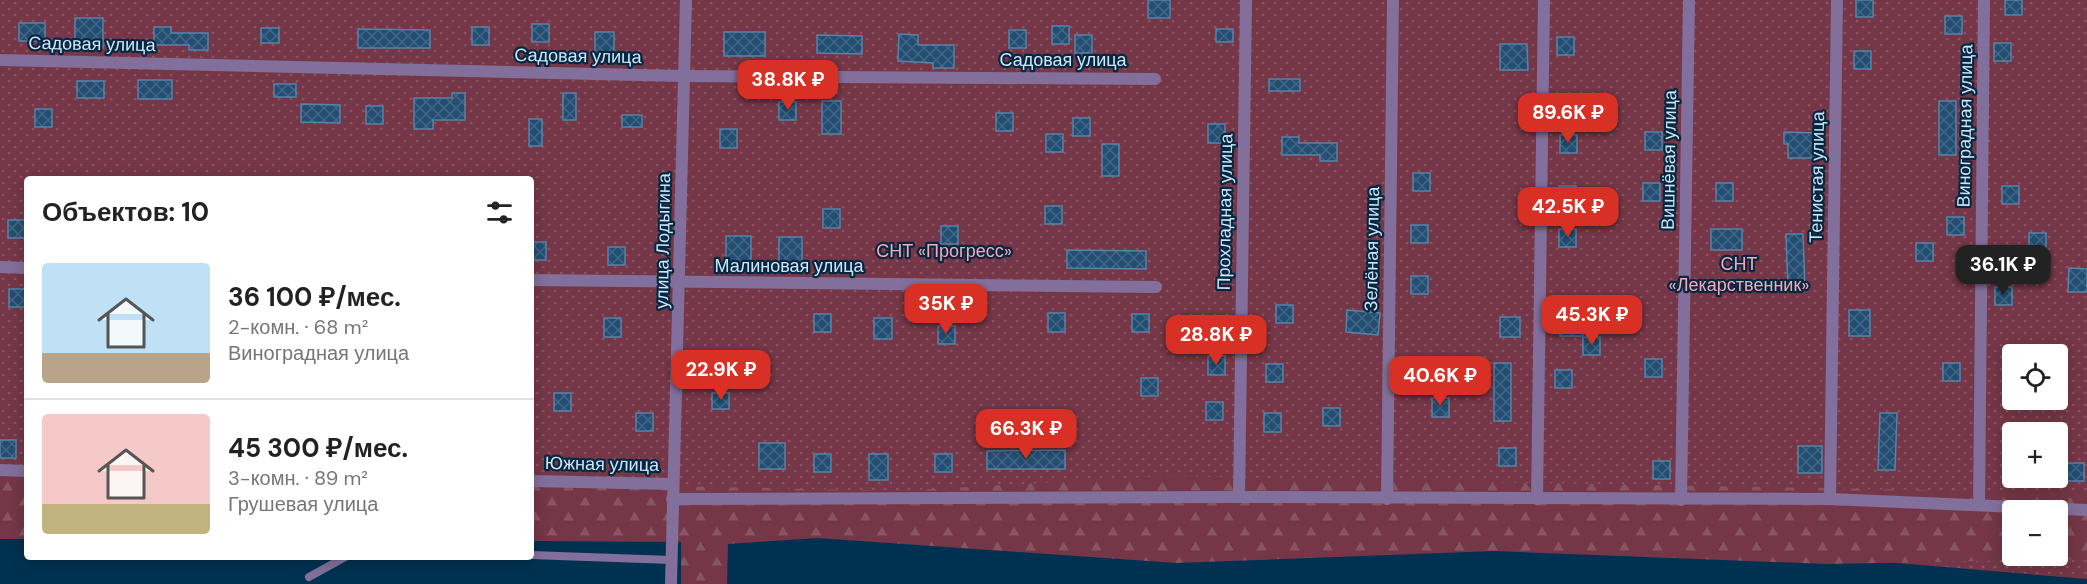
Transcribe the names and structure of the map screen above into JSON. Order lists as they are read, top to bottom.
{
  "streets": {
    "street": [
      "Садовая улица",
      "Виноградная улица",
      "Вишнёвая улица",
      "Тенистая улица",
      "Прохладная улица",
      "улица Лодыгина",
      "Зелёная улица",
      "Малиновая улица",
      "Южная улица"
    ]
  },
  "crossings": [
    ["Садовая улица", "улица Лодыгина"],
    ["улица Лодыгина", "Малиновая улица"],
    ["улица Лодыгина", "Южная улица"]
  ],
  "parks": ["СНТ «Прогресс»", "СНТ «Лекарственник»"],
  "page": {
    "price": [
      "38.8K ₽",
      "89.6K ₽",
      "42.5K ₽",
      "36.1K ₽",
      "35K ₽",
      "45.3K ₽",
      "28.8K ₽",
      "22.9K ₽",
      "40.6K ₽",
      "66.3K ₽"
    ],
    "heading": "Объектов: 10",
    "list": [
      {
        "name": "36 100 ₽/мес.",
        "note": "2-комн. · 68 m² · Виноградная улица"
      },
      {
        "name": "45 300 ₽/мес.",
        "note": "3-комн. · 89 m² · Грушевая улица"
      }
    ],
    "map_buttons": ["+", "−"]
  }
}
